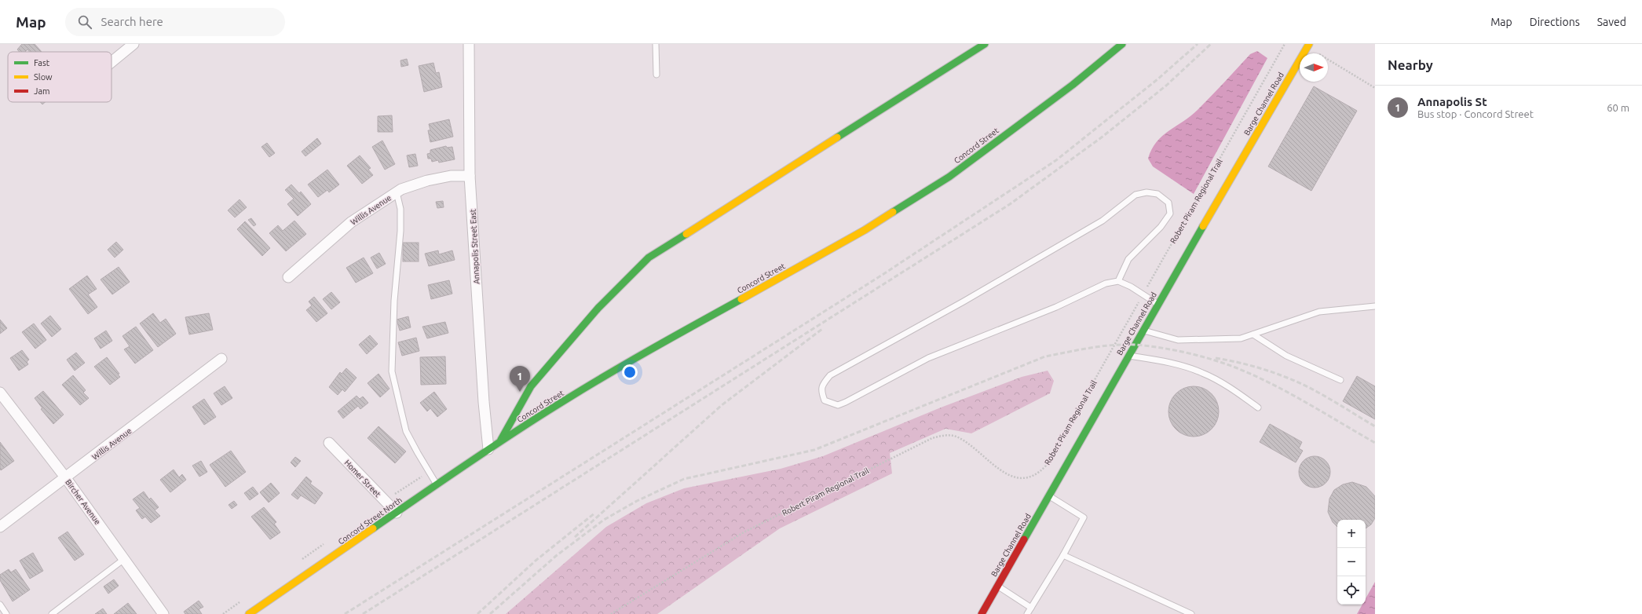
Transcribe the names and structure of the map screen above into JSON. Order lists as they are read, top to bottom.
{
  "streets": {
    "street": [
      "Barge Channel Road",
      "Concord Street",
      "Willis Avenue",
      "Annapolis Street East",
      "Homer Street",
      "Bircher Avenue",
      "Concord Street North"
    ],
    "path": ["Robert Piram Regional Trail"]
  },
  "crossings": [
    ["Concord Street", "Concord Street North"],
    ["Willis Avenue", "Annapolis Street East"],
    ["Willis Avenue", "Bircher Avenue"],
    ["Annapolis Street East", "Concord Street North"],
    ["Homer Street", "Concord Street North"]
  ],
  "legend": ["Fast", "Slow", "Jam"],
  "north": "right",
  "page": {
    "header": "Map",
    "search": "Search here",
    "nav": ["Map", "Directions", "Saved"],
    "heading": "Nearby",
    "list": [
      {
        "mark": "1",
        "name": "Annapolis St",
        "note": "Bus stop · Concord Street",
        "value": "60 m"
      }
    ],
    "pins": "1",
    "map_buttons": ["+", "−"]
  }
}
